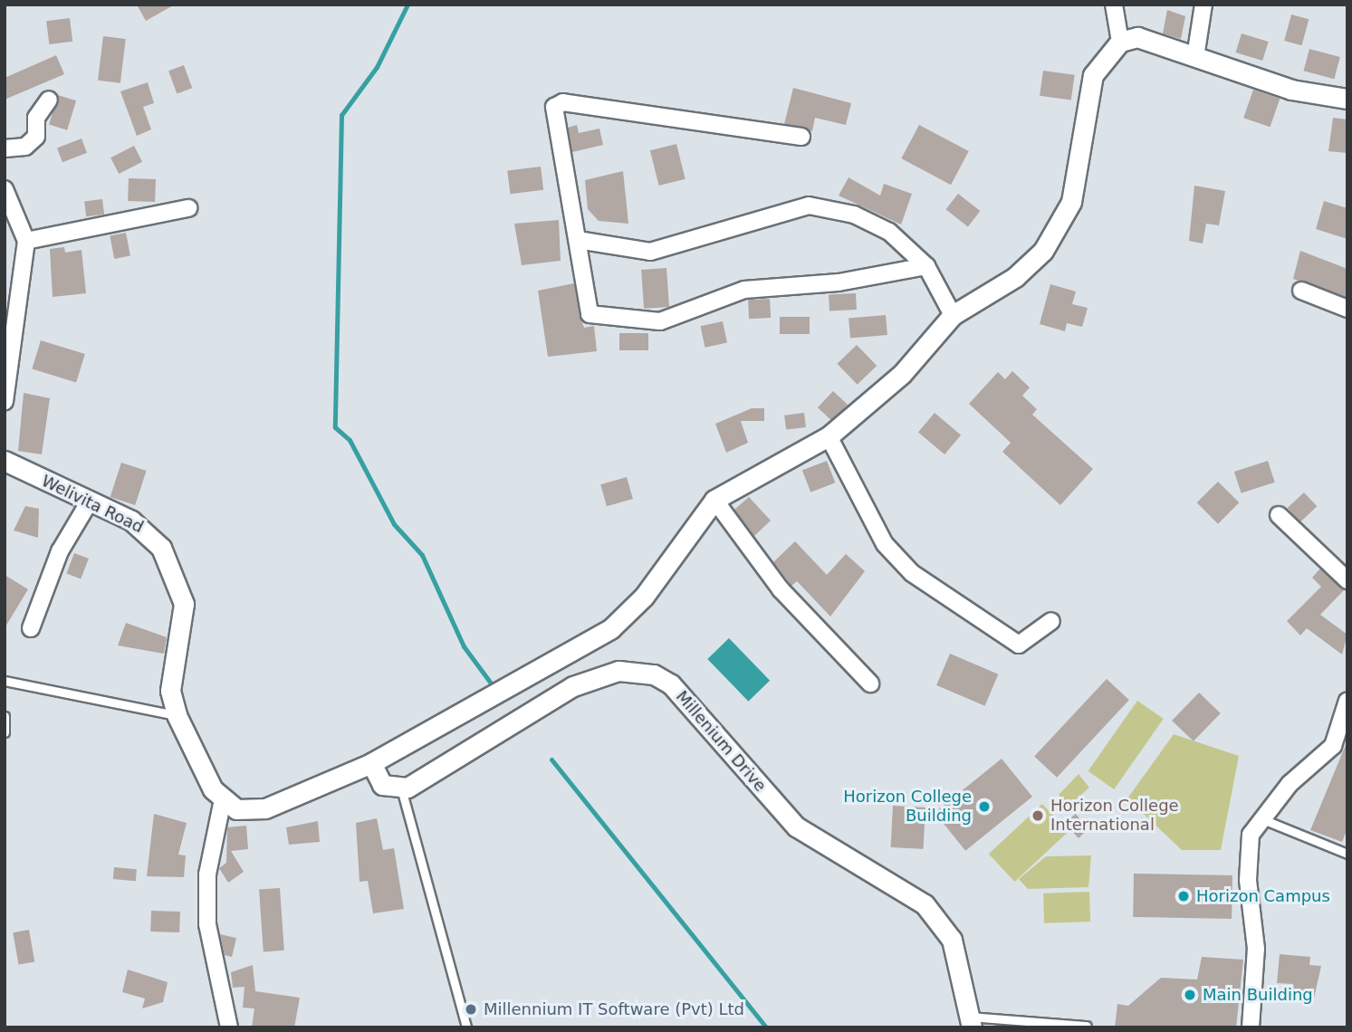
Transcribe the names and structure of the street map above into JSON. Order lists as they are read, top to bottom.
{
  "streets": {
    "street": ["Welivita Road", "Millenium Drive"]
  },
  "places": [
    "Horizon College Building",
    "Horizon College International",
    "Horizon Campus",
    "Main Building",
    "Millennium IT Software (Pvt) Ltd"
  ]
}
